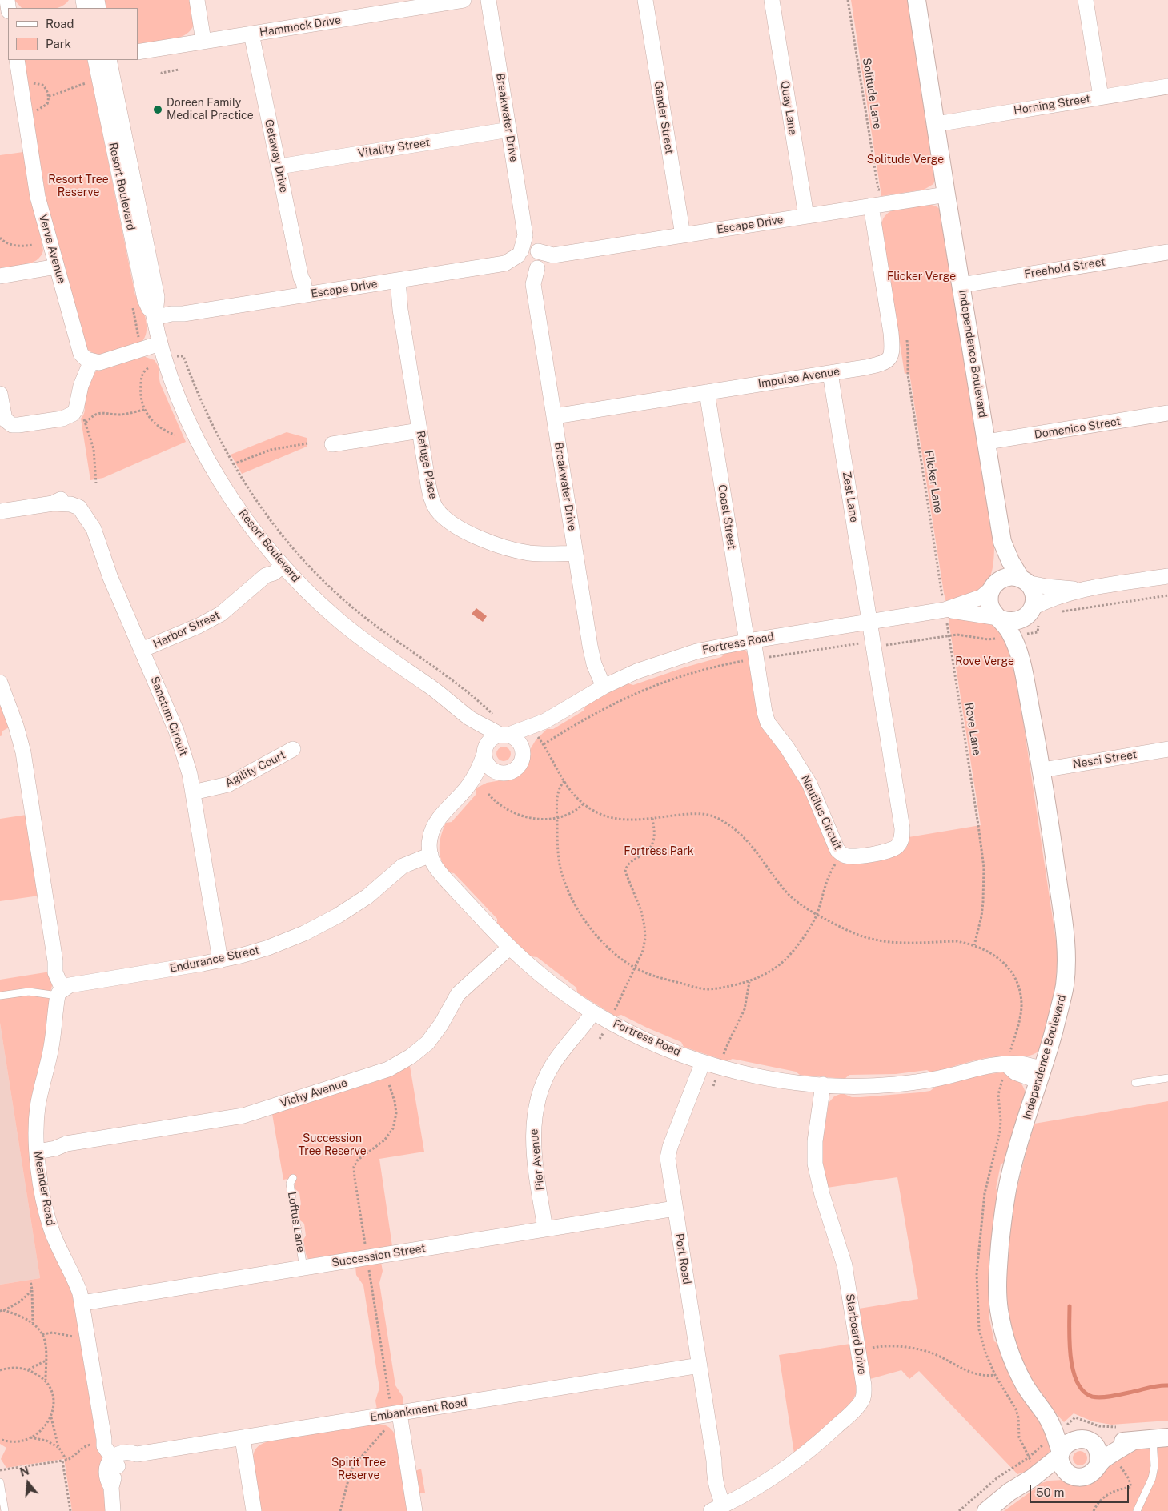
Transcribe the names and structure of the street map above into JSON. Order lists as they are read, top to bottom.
{
  "streets": {
    "street": [
      "Hammock Drive",
      "Horning Street",
      "Quay Lane",
      "Breakwater Drive",
      "Gander Street",
      "Vitality Street",
      "Getaway Drive",
      "Resort Boulevard",
      "Escape Drive",
      "Verve Avenue",
      "Freehold Street",
      "Independence Boulevard",
      "Impulse Avenue",
      "Domenico Street",
      "Refuge Place",
      "Zest Lane",
      "Coast Street",
      "Harbor Street",
      "Fortress Road",
      "Sanctum Circuit",
      "Nesci Street",
      "Agility Court",
      "Nautilus Circuit",
      "Endurance Street",
      "Vichy Avenue",
      "Pier Avenue",
      "Meander Road",
      "Succession Street",
      "Port Road",
      "Starboard Drive",
      "Embankment Road"
    ],
    "lane": ["Loftus Lane"],
    "path": ["Solitude Lane", "Flicker Lane", "Rove Lane"]
  },
  "crossings": [
    ["Hammock Drive", "Getaway Drive"],
    ["Horning Street", "Independence Boulevard"],
    ["Quay Lane", "Escape Drive"],
    ["Breakwater Drive", "Vitality Street"],
    ["Breakwater Drive", "Escape Drive"],
    ["Breakwater Drive", "Impulse Avenue"],
    ["Breakwater Drive", "Refuge Place"],
    ["Breakwater Drive", "Fortress Road"],
    ["Gander Street", "Escape Drive"],
    ["Vitality Street", "Getaway Drive"],
    ["Getaway Drive", "Escape Drive"],
    ["Resort Boulevard", "Escape Drive"],
    ["Resort Boulevard", "Harbor Street"],
    ["Resort Boulevard", "Fortress Road"],
    ["Escape Drive", "Independence Boulevard"],
    ["Escape Drive", "Impulse Avenue"],
    ["Escape Drive", "Refuge Place"],
    ["Freehold Street", "Independence Boulevard"],
    ["Independence Boulevard", "Domenico Street"],
    ["Independence Boulevard", "Fortress Road"],
    ["Independence Boulevard", "Nesci Street"],
    ["Impulse Avenue", "Zest Lane"],
    ["Impulse Avenue", "Coast Street"],
    ["Zest Lane", "Fortress Road"],
    ["Zest Lane", "Nautilus Circuit"],
    ["Coast Street", "Fortress Road"],
    ["Coast Street", "Nautilus Circuit"],
    ["Harbor Street", "Sanctum Circuit"],
    ["Fortress Road", "Nautilus Circuit"],
    ["Fortress Road", "Endurance Street"],
    ["Fortress Road", "Vichy Avenue"],
    ["Fortress Road", "Pier Avenue"],
    ["Fortress Road", "Port Road"],
    ["Fortress Road", "Starboard Drive"],
    ["Sanctum Circuit", "Agility Court"],
    ["Sanctum Circuit", "Endurance Street"],
    ["Rove Lane", "Nautilus Circuit"],
    ["Endurance Street", "Meander Road"],
    ["Vichy Avenue", "Meander Road"],
    ["Pier Avenue", "Succession Street"],
    ["Meander Road", "Succession Street"],
    ["Meander Road", "Embankment Road"],
    ["Loftus Lane", "Succession Street"],
    ["Succession Street", "Port Road"],
    ["Port Road", "Starboard Drive"],
    ["Port Road", "Embankment Road"]
  ],
  "parks": [
    "Solitude Verge",
    "Resort Tree Reserve",
    "Flicker Verge",
    "Rove Verge",
    "Fortress Park",
    "Succession Tree Reserve",
    "Spirit Tree Reserve"
  ],
  "places": ["Doreen Family Medical Practice"],
  "legend": ["Road", "Park"],
  "scale_bar": "50 m",
  "north": "top"
}
